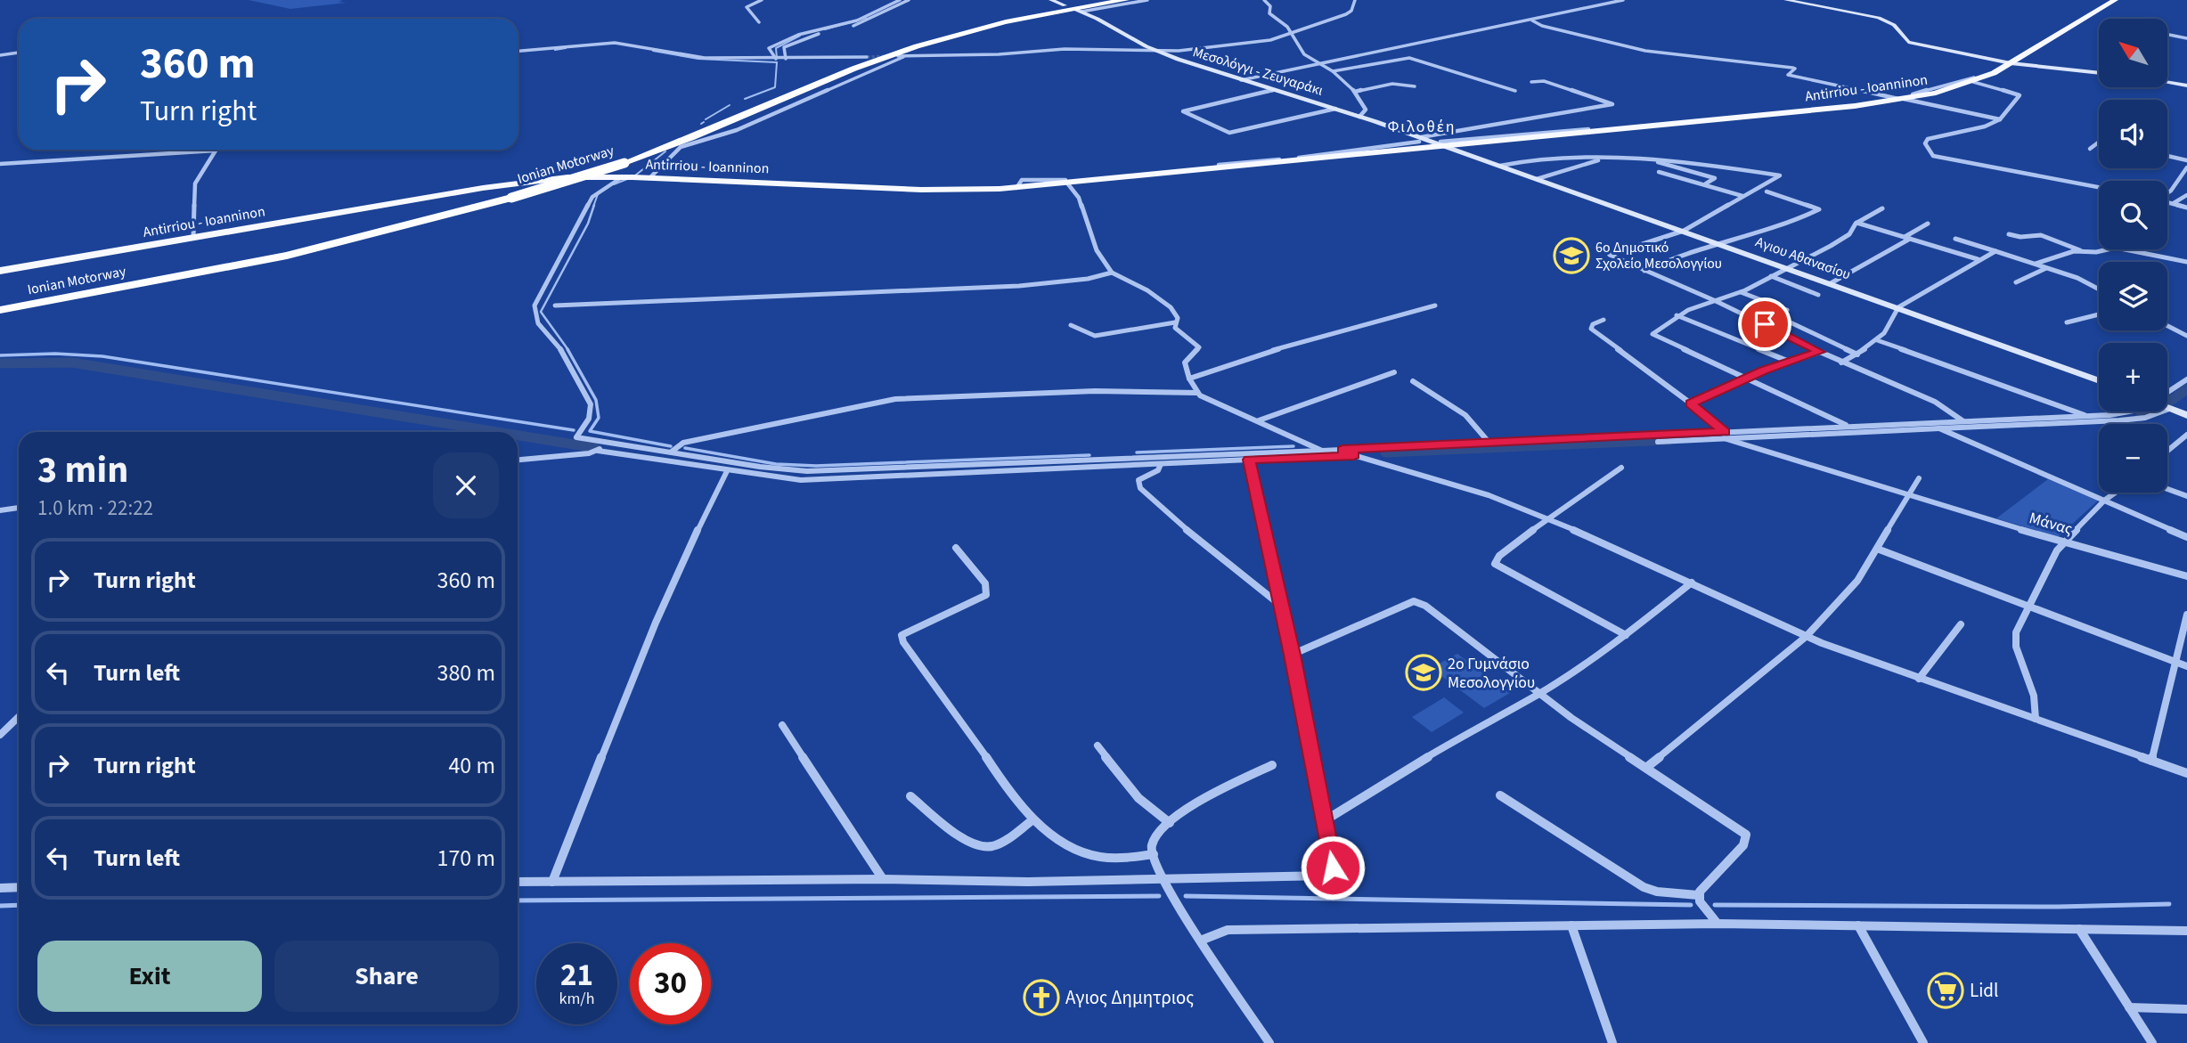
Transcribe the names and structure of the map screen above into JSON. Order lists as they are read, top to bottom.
{
  "streets": {
    "highway": ["Ionian Motorway"],
    "main road": ["Μεσολόγγι - Ζευγαράκι", "Antirriou - Ioanninon", "Αγιου Αθανασίου"],
    "street": ["Μάνας"]
  },
  "crossings": [
    ["Μεσολόγγι - Ζευγαράκι", "Antirriou - Ioanninon"],
    ["Antirriou - Ioanninon", "Αγιου Αθανασίου"]
  ],
  "districts": ["Φιλοθέη"],
  "places": {
    "school or university": ["6ο Δημοτικό Σχολείο Μεσολογγίου", "2ο Γυμνάσιο Μεσολογγίου"],
    "supermarket": ["Lidl"],
    "church": ["Αγιος Δημητριος"]
  },
  "north": "top left",
  "page": {
    "map_buttons": ["+", "−"],
    "turn": ["360 m", "Turn right"],
    "heading": ["3 min", "1.0 km · 22:22"],
    "list": [
      {
        "name": "Turn right",
        "value": "360 m"
      },
      {
        "name": "Turn left",
        "value": "380 m"
      },
      {
        "name": "Turn right",
        "value": "40 m"
      },
      {
        "name": "Turn left",
        "value": "170 m"
      }
    ],
    "buttons": ["Exit", "Share"],
    "speed": "21 km/h",
    "limit": "30"
  }
}
